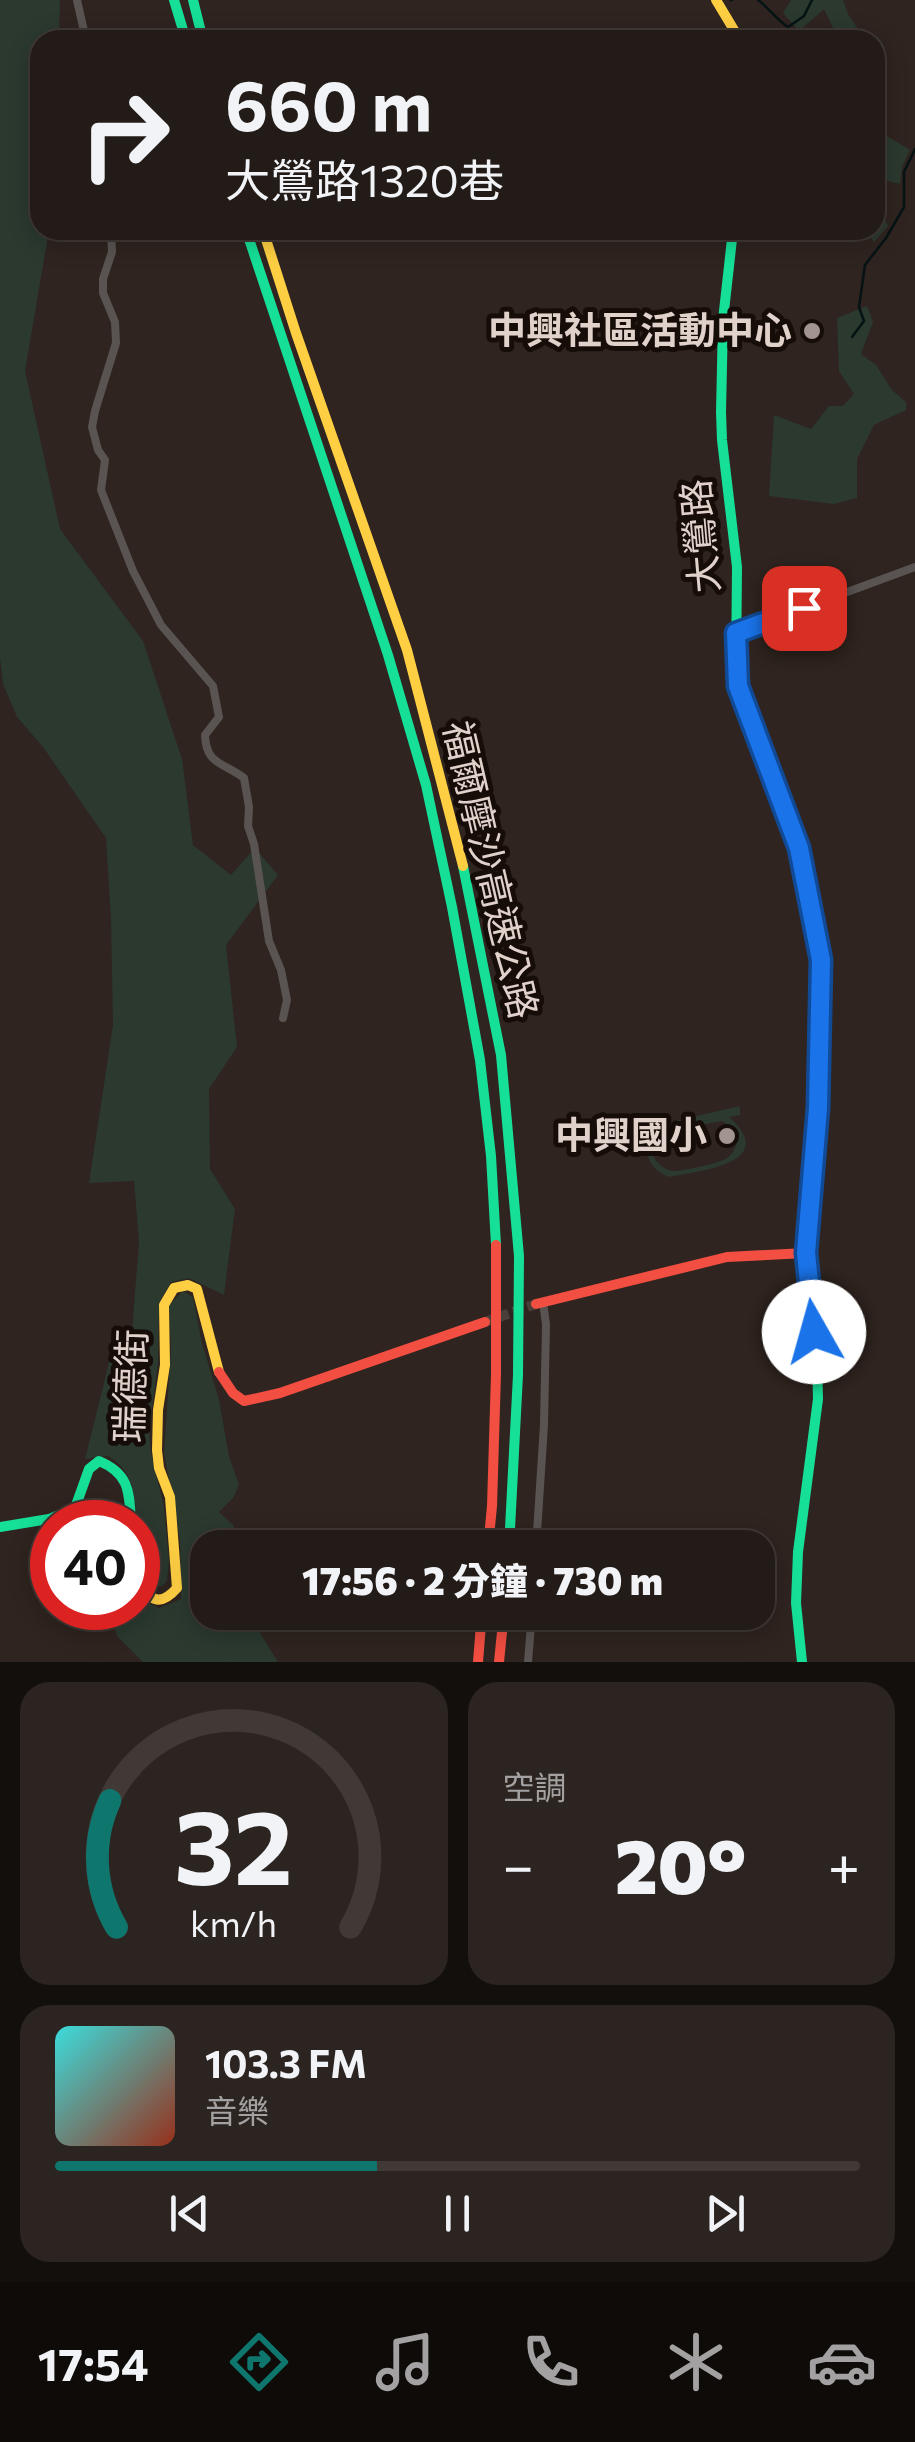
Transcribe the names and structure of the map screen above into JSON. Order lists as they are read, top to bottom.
{
  "streets": {
    "main road": ["大鶯路", "福爾摩沙高速公路", "瑞德街"]
  },
  "places": ["中興社區活動中心", "中興國小"],
  "page": {
    "turn": ["660 m", "大鶯路1320巷"],
    "limit": "40",
    "trip": "17:56 · 2 分鐘 · 730 m",
    "tile": "空調",
    "heat": ["−", "20°", "+"],
    "song": ["103.3 FM", "音樂"],
    "tabs": "17:54",
    "gauge": ["32", "km/h"]
  }
}
